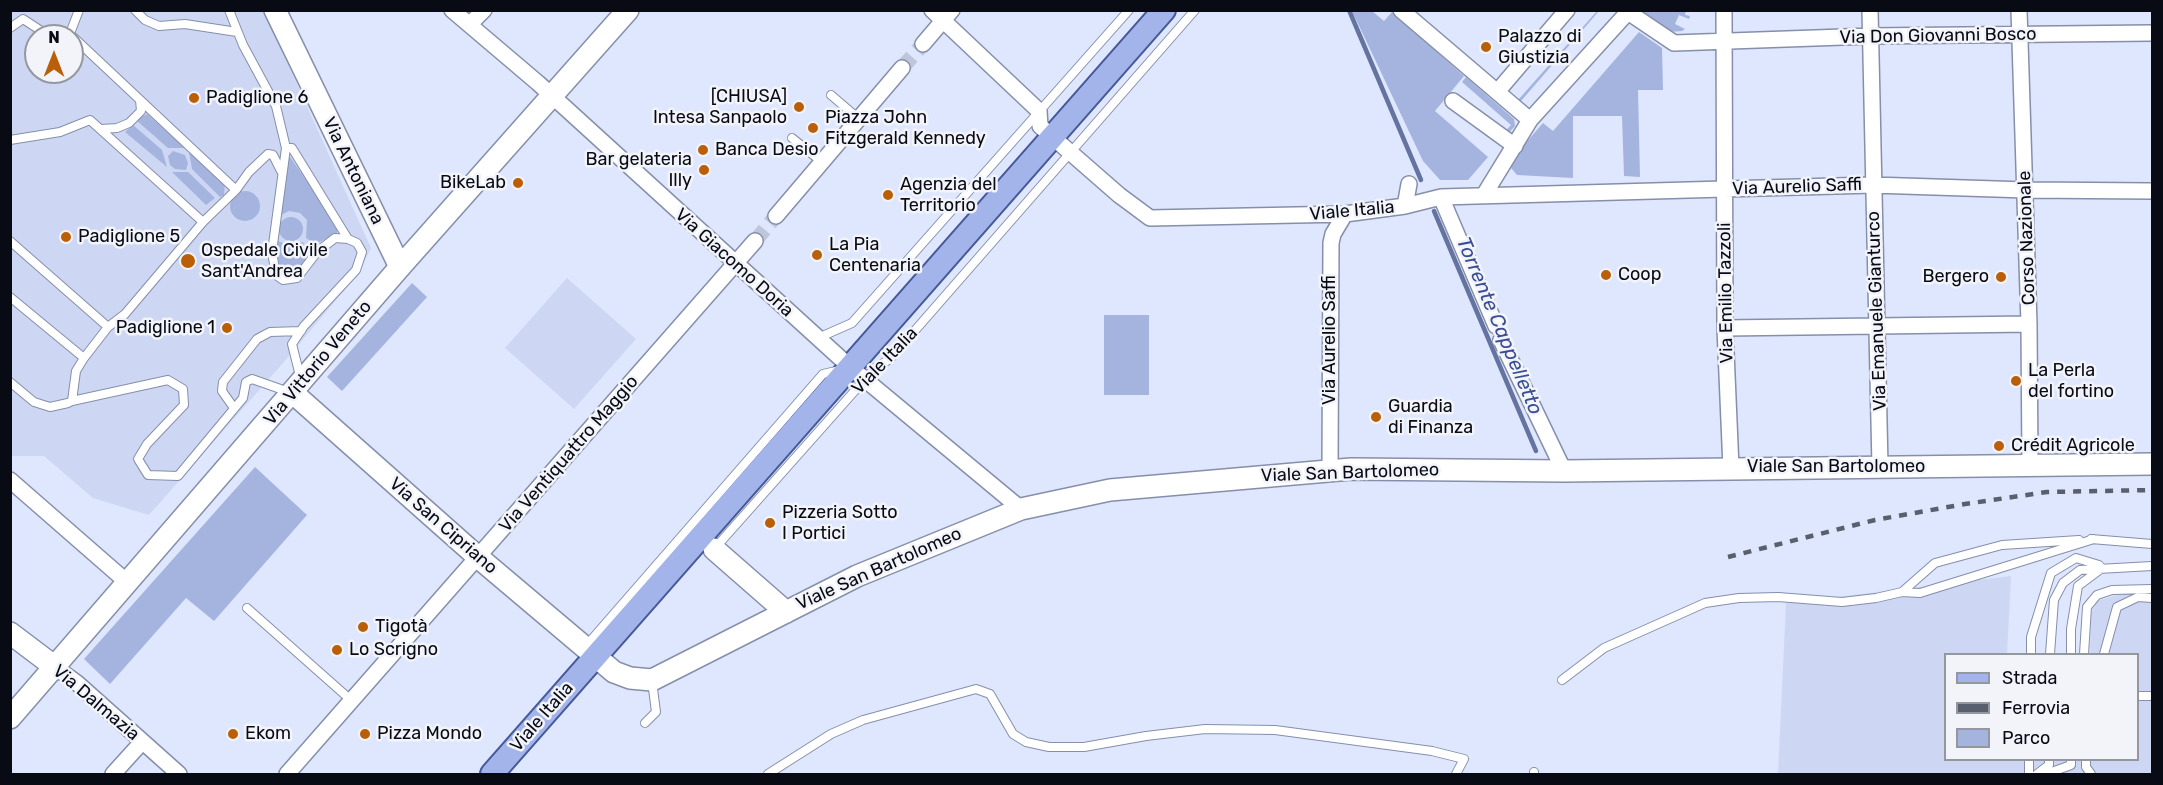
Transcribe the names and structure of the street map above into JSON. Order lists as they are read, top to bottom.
{
  "streets": {
    "main road": ["Viale Italia"],
    "street": [
      "Via Don Giovanni Bosco",
      "Via Antoniana",
      "Via Aurelio Saffi",
      "Corso Nazionale",
      "Via Giacomo Doria",
      "Via Emilio Tazzoli",
      "Via Emanuele Gianturco",
      "Via Vittorio Veneto",
      "Via Ventiquattro Maggio",
      "Viale San Bartolomeo",
      "Via San Cipriano",
      "Via Dalmazia"
    ]
  },
  "crossings": [
    ["Via Don Giovanni Bosco", "Corso Nazionale"],
    ["Via Don Giovanni Bosco", "Via Emilio Tazzoli"],
    ["Via Don Giovanni Bosco", "Via Emanuele Gianturco"],
    ["Via Antoniana", "Via Vittorio Veneto"],
    ["Via Aurelio Saffi", "Viale Italia"],
    ["Via Aurelio Saffi", "Corso Nazionale"],
    ["Via Aurelio Saffi", "Via Emilio Tazzoli"],
    ["Via Aurelio Saffi", "Via Emanuele Gianturco"],
    ["Via Aurelio Saffi", "Viale San Bartolomeo"],
    ["Viale Italia", "Via Giacomo Doria"],
    ["Viale Italia", "Via San Cipriano"],
    ["Corso Nazionale", "Viale San Bartolomeo"],
    ["Via Giacomo Doria", "Via Vittorio Veneto"],
    ["Via Giacomo Doria", "Via Ventiquattro Maggio"],
    ["Via Giacomo Doria", "Viale San Bartolomeo"],
    ["Via Emilio Tazzoli", "Viale San Bartolomeo"],
    ["Via Emanuele Gianturco", "Viale San Bartolomeo"],
    ["Via Vittorio Veneto", "Via San Cipriano"],
    ["Via Vittorio Veneto", "Via Dalmazia"],
    ["Via Ventiquattro Maggio", "Via San Cipriano"]
  ],
  "water": ["Torrente Cappelletto"],
  "places": [
    "Palazzo di Giustizia",
    "Padiglione 6",
    "[CHIUSA] Intesa Sanpaolo",
    "Piazza John Fitzgerald Kennedy",
    "Banca Desio",
    "Bar gelateria Illy",
    "BikeLab",
    "Agenzia del Territorio",
    "Padiglione 5",
    "La Pia Centenaria",
    "Ospedale Civile Sant'Andrea",
    "Coop",
    "Bergero",
    "Padiglione 1",
    "La Perla del fortino",
    "Guardia di Finanza",
    "Crédit Agricole",
    "Pizzeria Sotto I Portici",
    "Tigotà",
    "Lo Scrigno",
    "Ekom",
    "Pizza Mondo"
  ],
  "legend": ["Strada", "Ferrovia", "Parco"],
  "north": "top"
}
